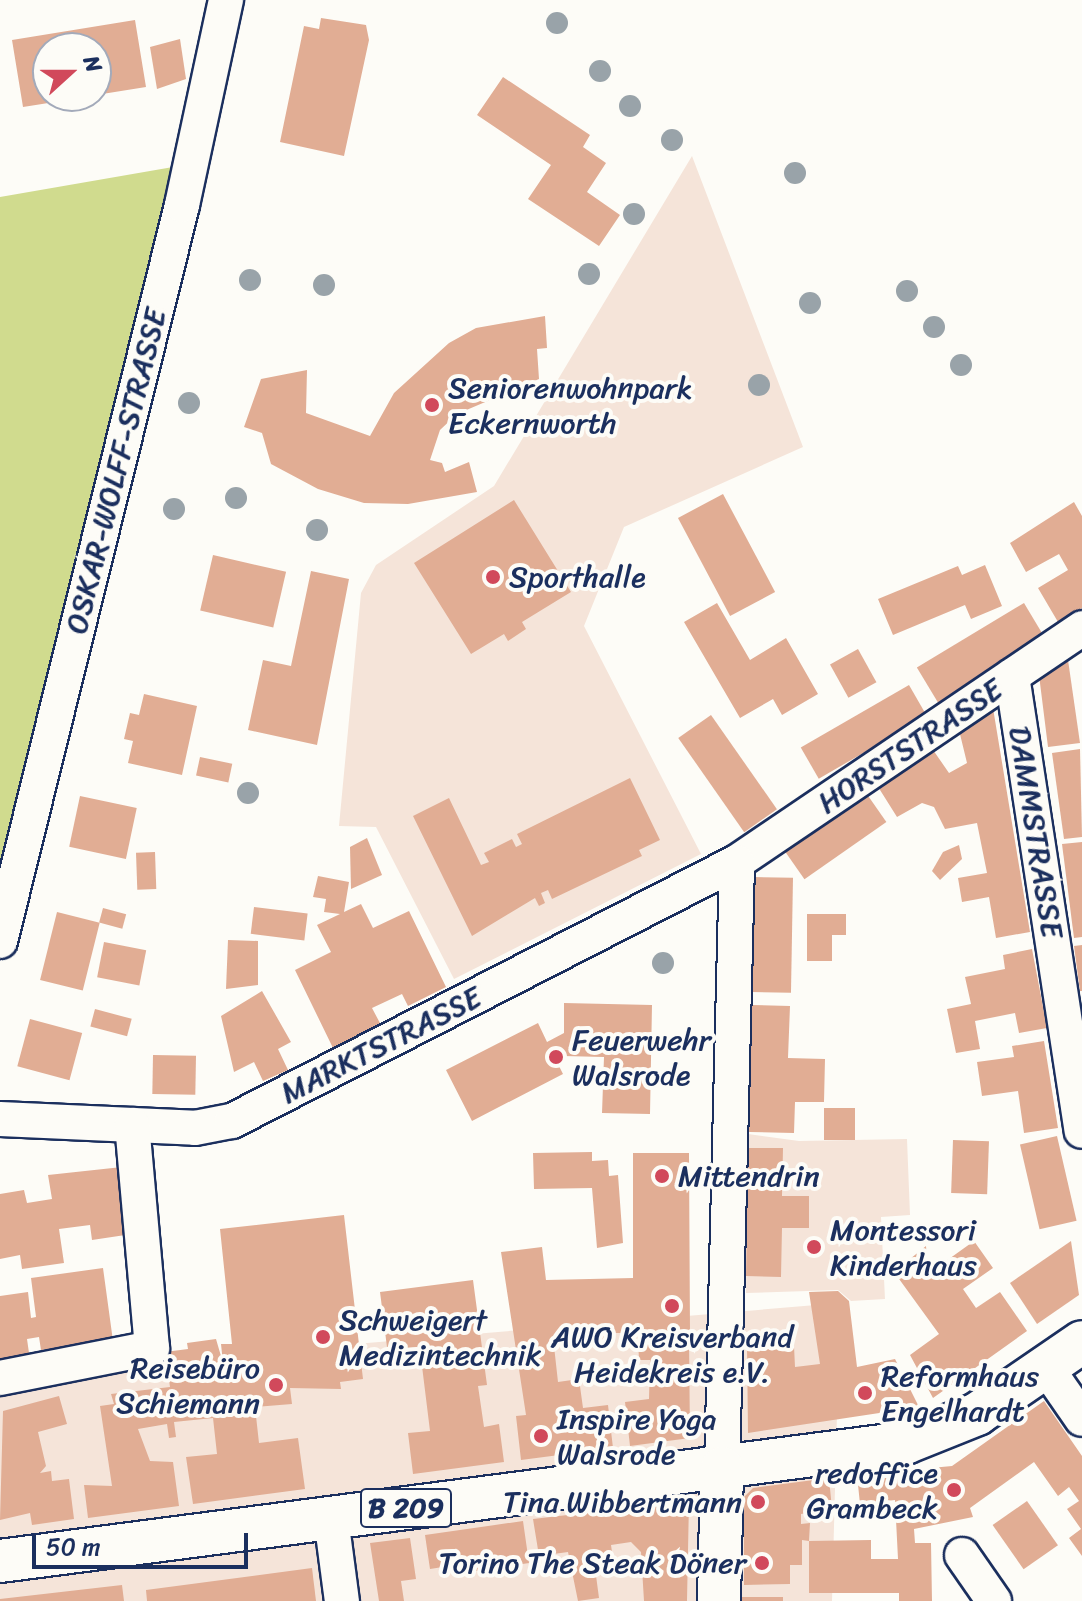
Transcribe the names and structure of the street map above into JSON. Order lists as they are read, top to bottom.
{
  "streets": {
    "main road": ["B 209"],
    "street": [
      "OSKAR-WOLFF-STRASSE",
      "HORSTSTRASSE",
      "DAMMSTRASSE",
      "MARKTSTRASSE"
    ]
  },
  "crossings": [
    ["HORSTSTRASSE", "DAMMSTRASSE"],
    ["HORSTSTRASSE", "MARKTSTRASSE"]
  ],
  "places": [
    "Seniorenwohnpark Eckernworth",
    "Sporthalle",
    "Feuerwehr Walsrode",
    "Mittendrin",
    "Montessori Kinderhaus",
    "AWO Kreisverband Heidekreis e.V.",
    "Schweigert Medizintechnik",
    "Reisebüro Schiemann",
    "Reformhaus Engelhardt",
    "Inspire Yoga Walsrode",
    "redoffice Grambeck",
    "Tina Wibbertmann",
    "Torino The Steak Döner"
  ],
  "scale_bar": "50 m",
  "north": "right"
}
